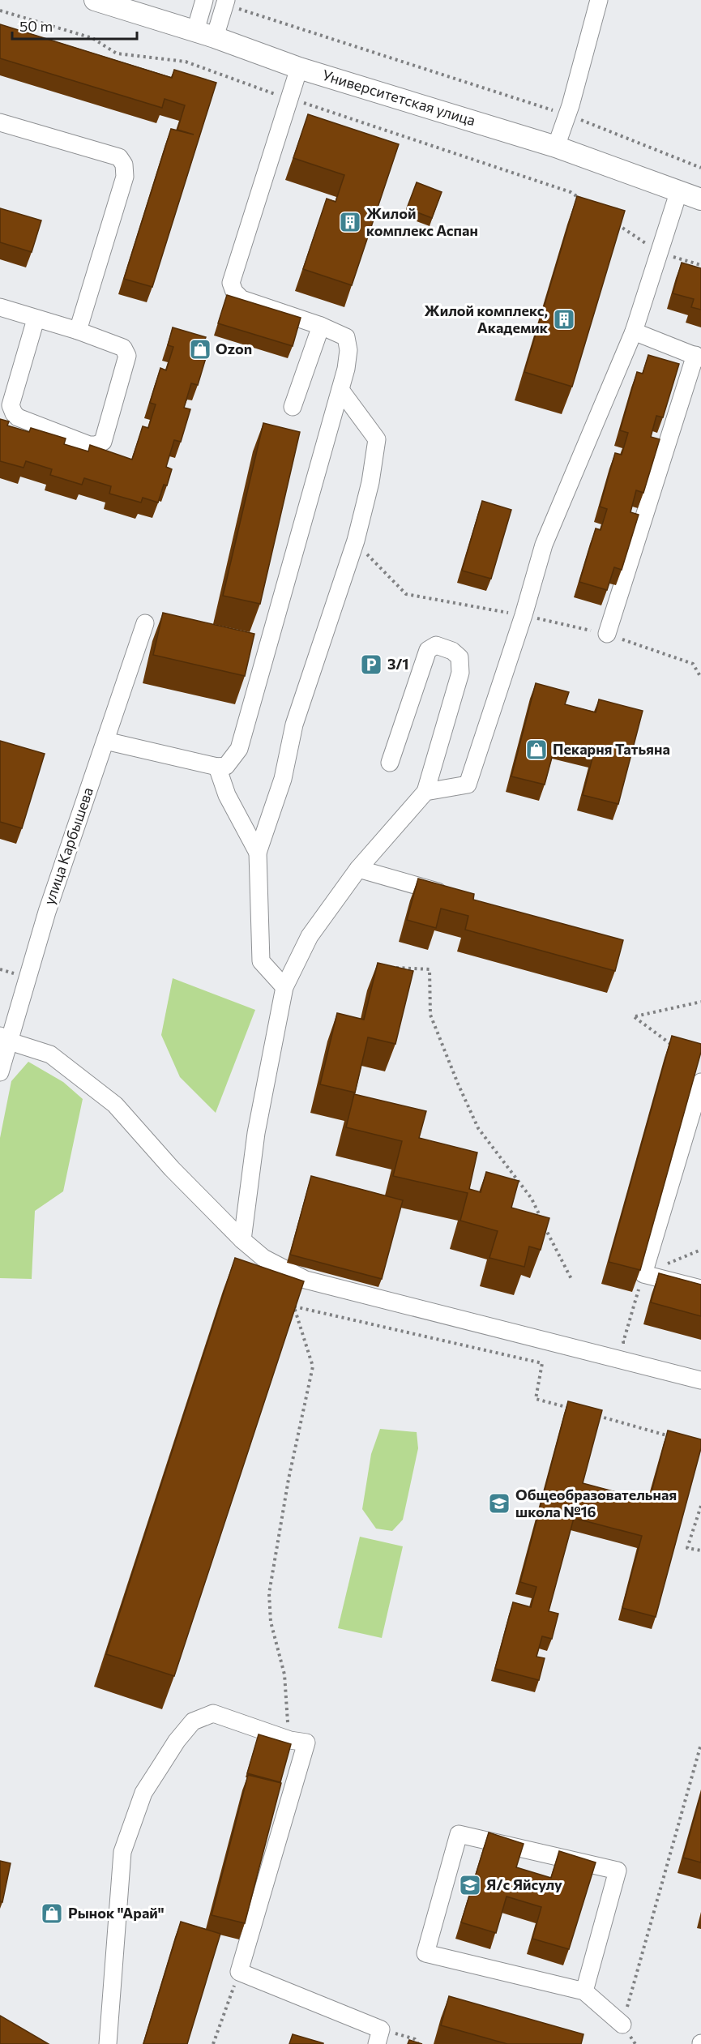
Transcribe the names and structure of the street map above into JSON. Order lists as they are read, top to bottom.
{
  "streets": {
    "main road": ["Университетская улица"],
    "street": ["улица Карбышева"]
  },
  "places": {
    "building": ["Жилой комплекс Аспан", "Жилой комплекс, Академик"],
    "shop": ["Ozon", "Пекарня Татьяна", "Рынок \"Арай\""],
    "parking": ["3/1"],
    "school or university": ["Общеобразовательная школа №16", "Я/c Яйсулу"]
  },
  "scale_bar": "50 m"
}
